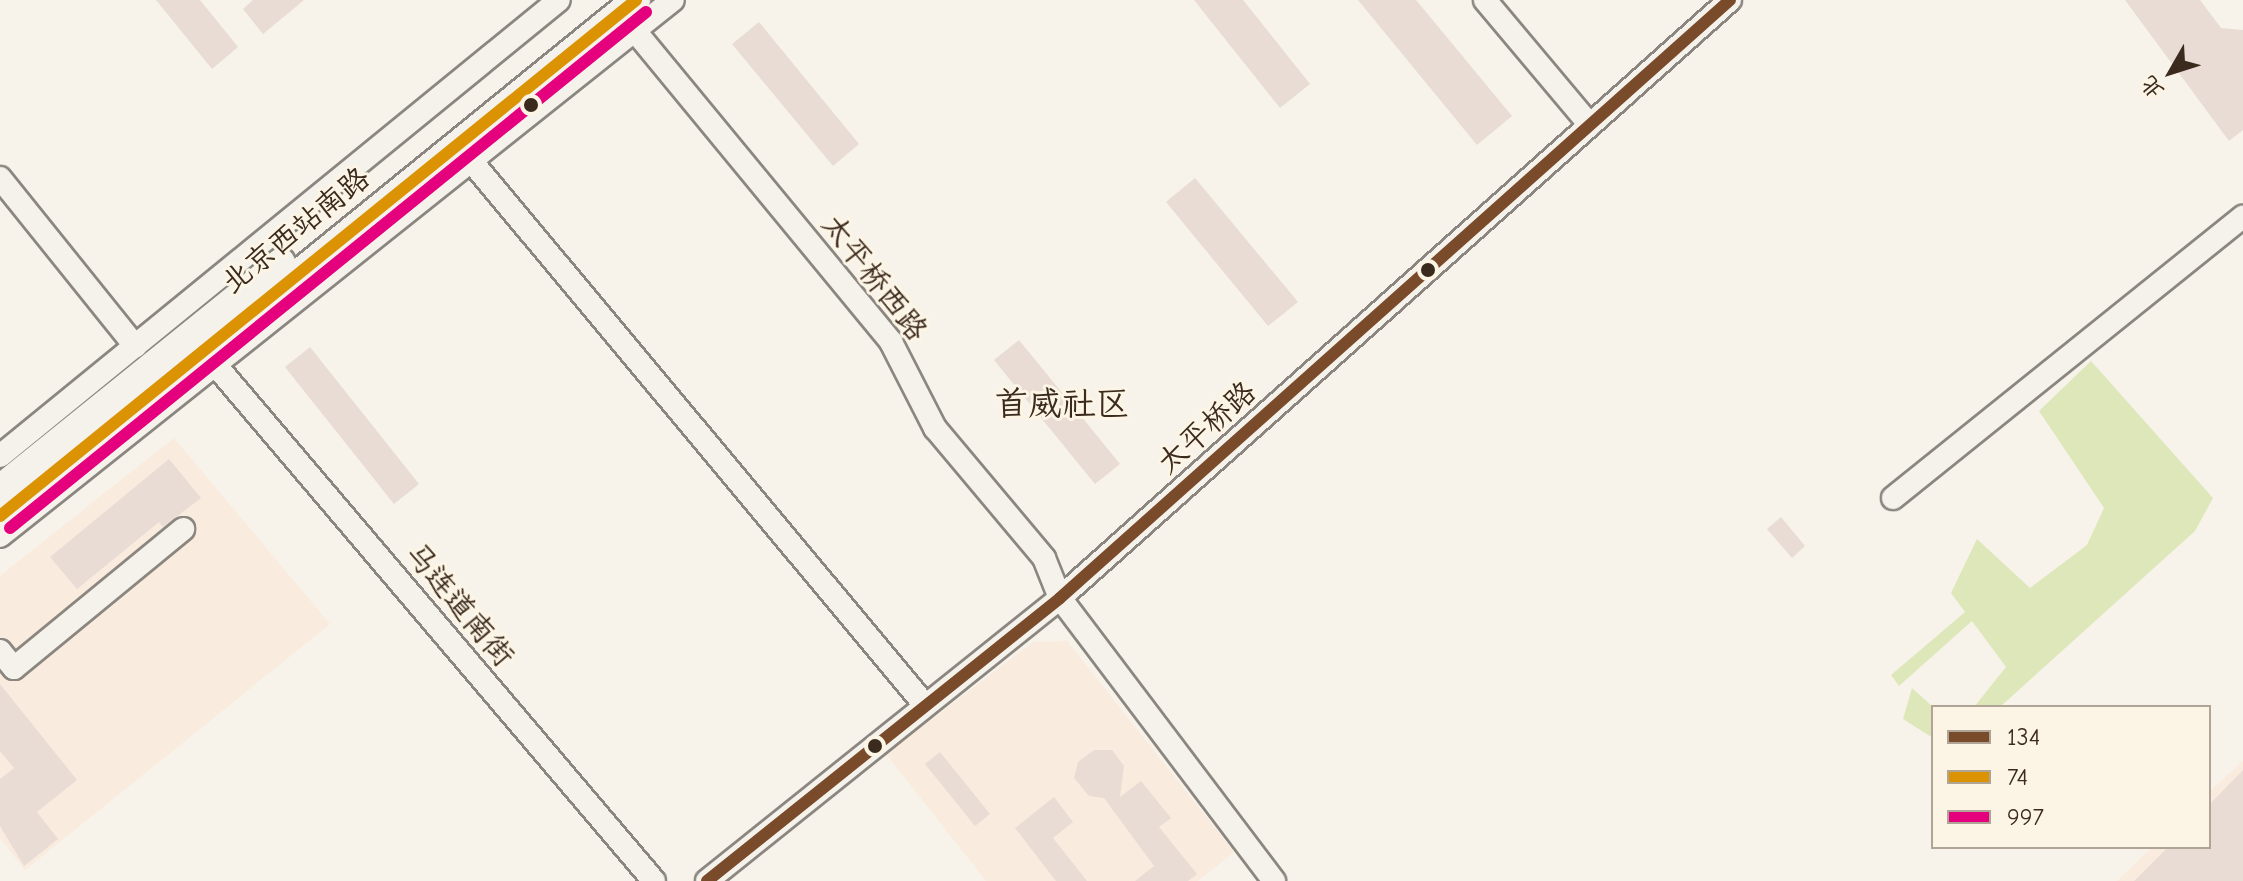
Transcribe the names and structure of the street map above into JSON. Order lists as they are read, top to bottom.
{
  "streets": {
    "main road": ["北京西站南路"],
    "street": ["太平桥西路", "太平桥路", "马连道南街"]
  },
  "crossings": [
    ["北京西站南路", "太平桥西路"],
    ["北京西站南路", "马连道南街"],
    ["太平桥西路", "太平桥路"]
  ],
  "districts": ["首威社区"],
  "lines": ["transit line 134", "transit line 74", "transit line 997"],
  "legend": ["134", "74", "997"],
  "north": "bottom left"
}
